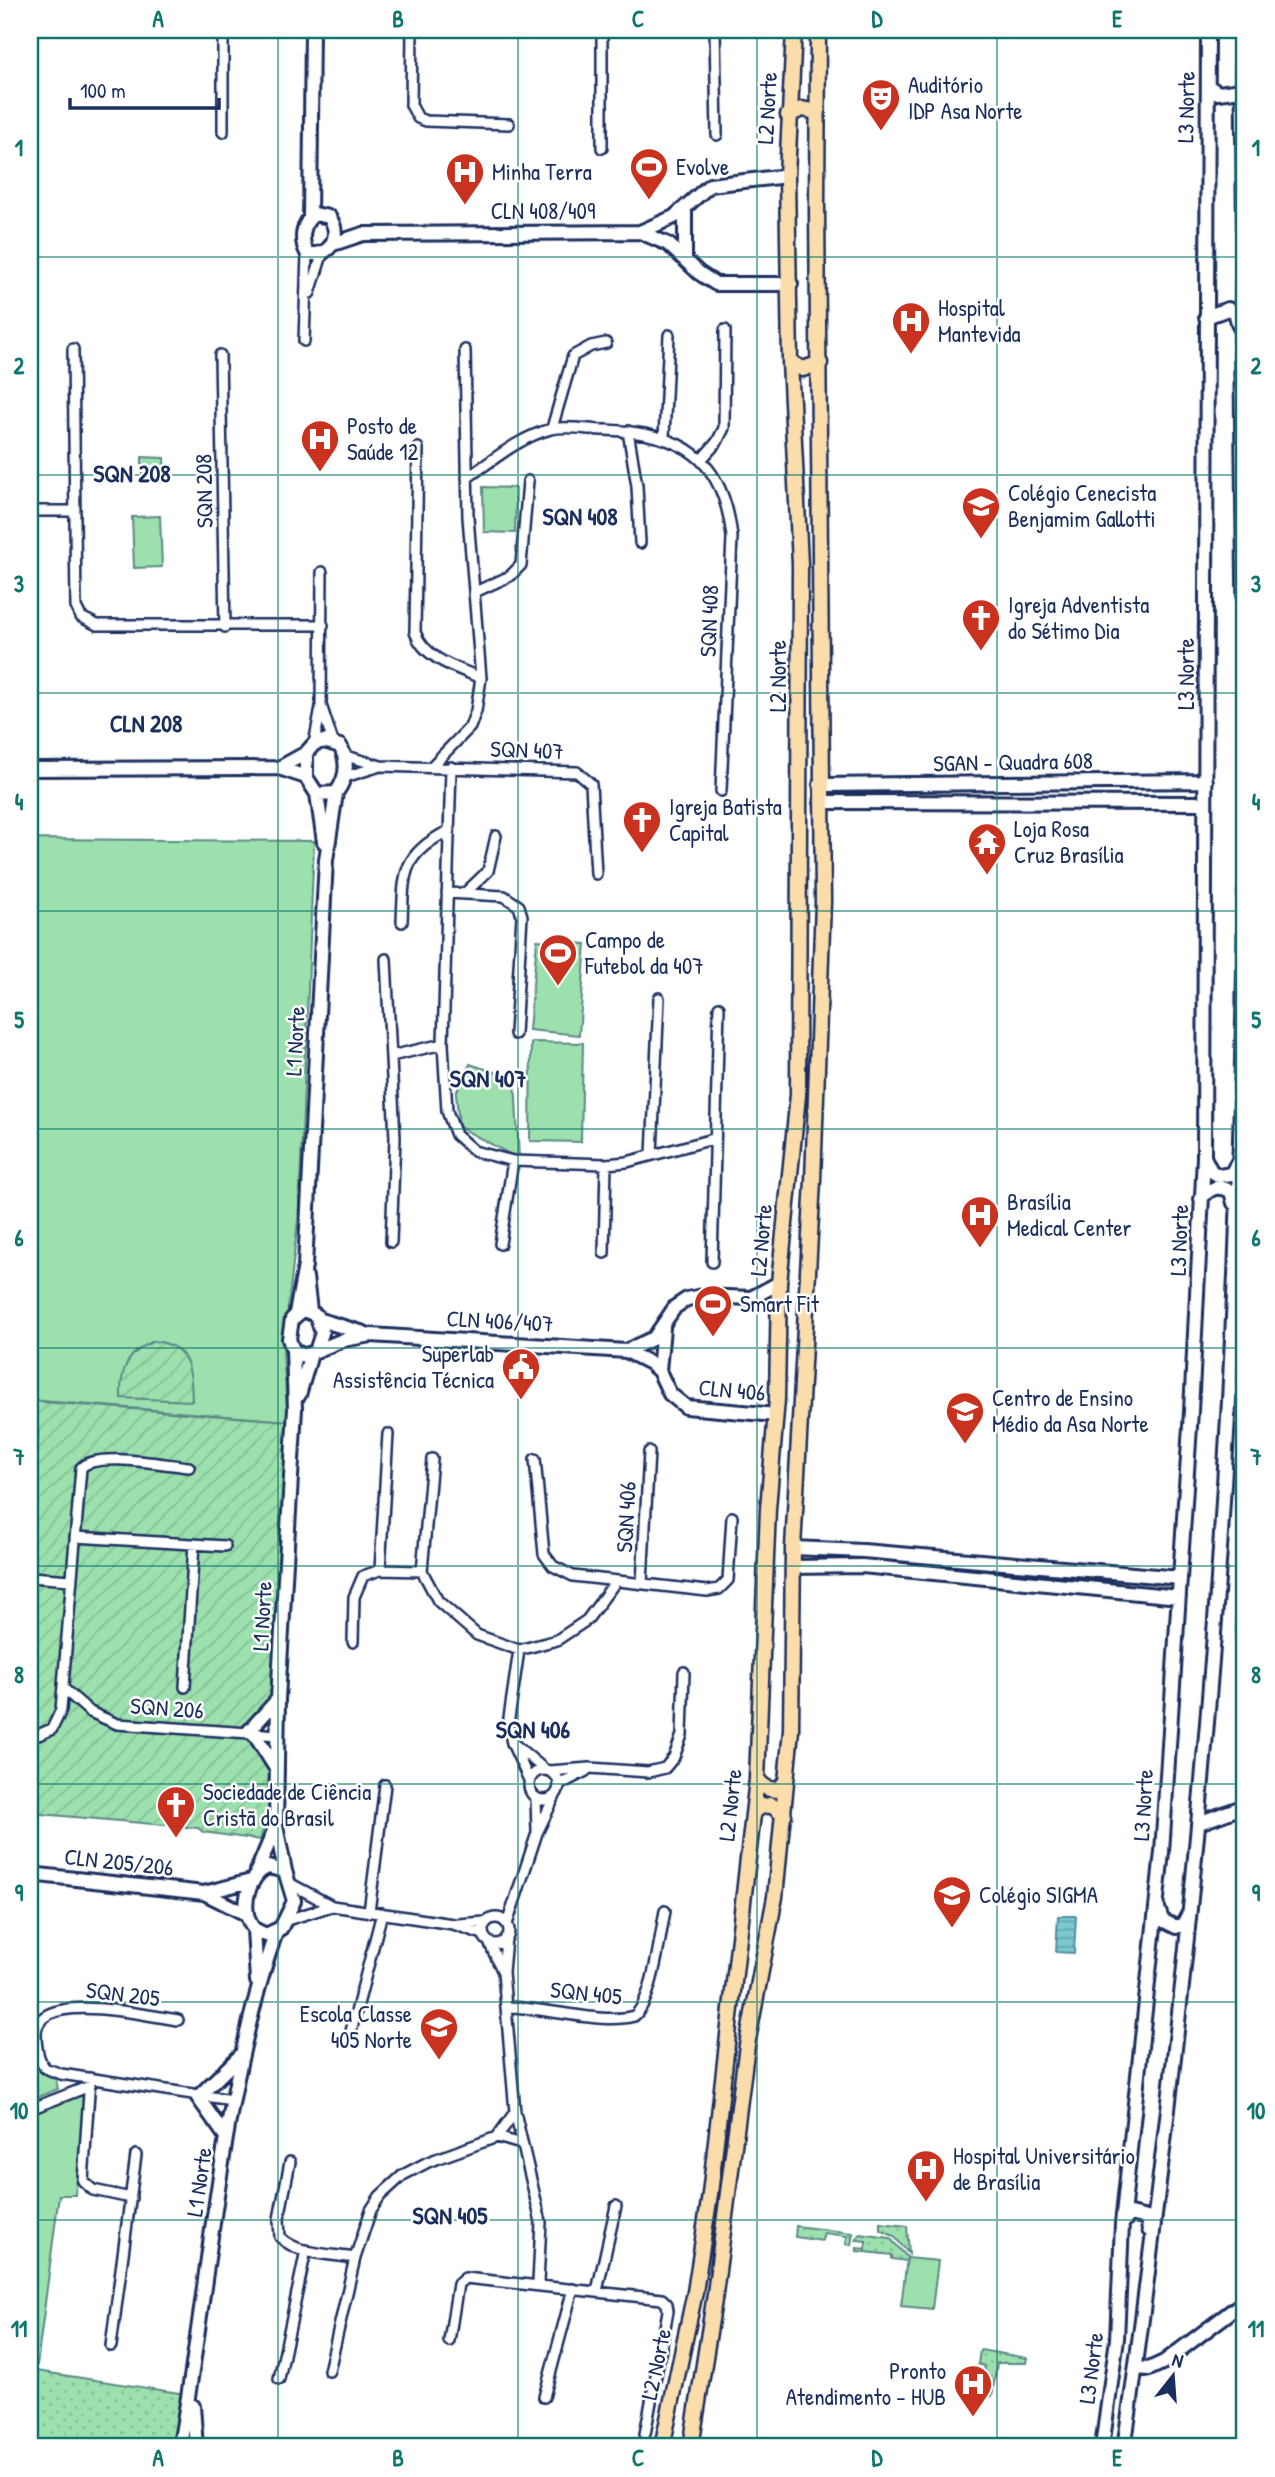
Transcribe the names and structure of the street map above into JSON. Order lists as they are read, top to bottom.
{
  "streets": {
    "main road": ["L2 Norte"],
    "street": [
      "L3 Norte",
      "CLN 408/409",
      "SQN 208",
      "SQN 408",
      "SQN 407",
      "SGAN - Quadra 608",
      "L1 Norte",
      "CLN 406/407",
      "CLN 406",
      "SQN 406",
      "SQN 206",
      "CLN 205/206",
      "SQN 405",
      "SQN 205"
    ]
  },
  "crossings": [
    ["L3 Norte", "SGAN - Quadra 608"],
    ["L2 Norte", "SGAN - Quadra 608"],
    ["L2 Norte", "CLN 406"],
    ["L1 Norte", "CLN 406/407"],
    ["L1 Norte", "SQN 206"],
    ["L1 Norte", "CLN 205/206"],
    ["L1 Norte", "SQN 205"],
    ["CLN 406/407", "CLN 406"]
  ],
  "districts": [
    "SQN 208",
    "SQN 408",
    "CLN 208",
    "SQN 407",
    "SQN 406",
    "SQN 405"
  ],
  "places": {
    "theatre": ["Auditório IDP Asa Norte"],
    "sports": ["Evolve", "Campo de Futebol da 407", "Smart Fit"],
    "hospital": [
      "Minha Terra",
      "Hospital Mantevida",
      "Posto de Saúde 12",
      "Brasília Medical Center",
      "Hospital Universitário de Brasília",
      "Pronto Atendimento - HUB"
    ],
    "school or university": [
      "Colégio Cenecista Benjamim Gallotti",
      "Centro de Ensino Médio da Asa Norte",
      "Colégio SIGMA",
      "Escola Classe 405 Norte"
    ],
    "church": ["Igreja Adventista do Sétimo Dia", "Igreja Batista Capital", "Sociedade de Ciência Cristã do Brasil"],
    "temple": ["Loja Rosa Cruz Brasília"],
    "public building": ["Superlab Assistência Técnica"]
  },
  "scale_bar": "100 m",
  "north": "top",
  "grid": {
    "columns": [
      "A",
      "B",
      "C",
      "D",
      "E"
    ],
    "rows": [
      "1",
      "2",
      "3",
      "4",
      "5",
      "6",
      "7",
      "8",
      "9",
      "10",
      "11"
    ]
  }
}
